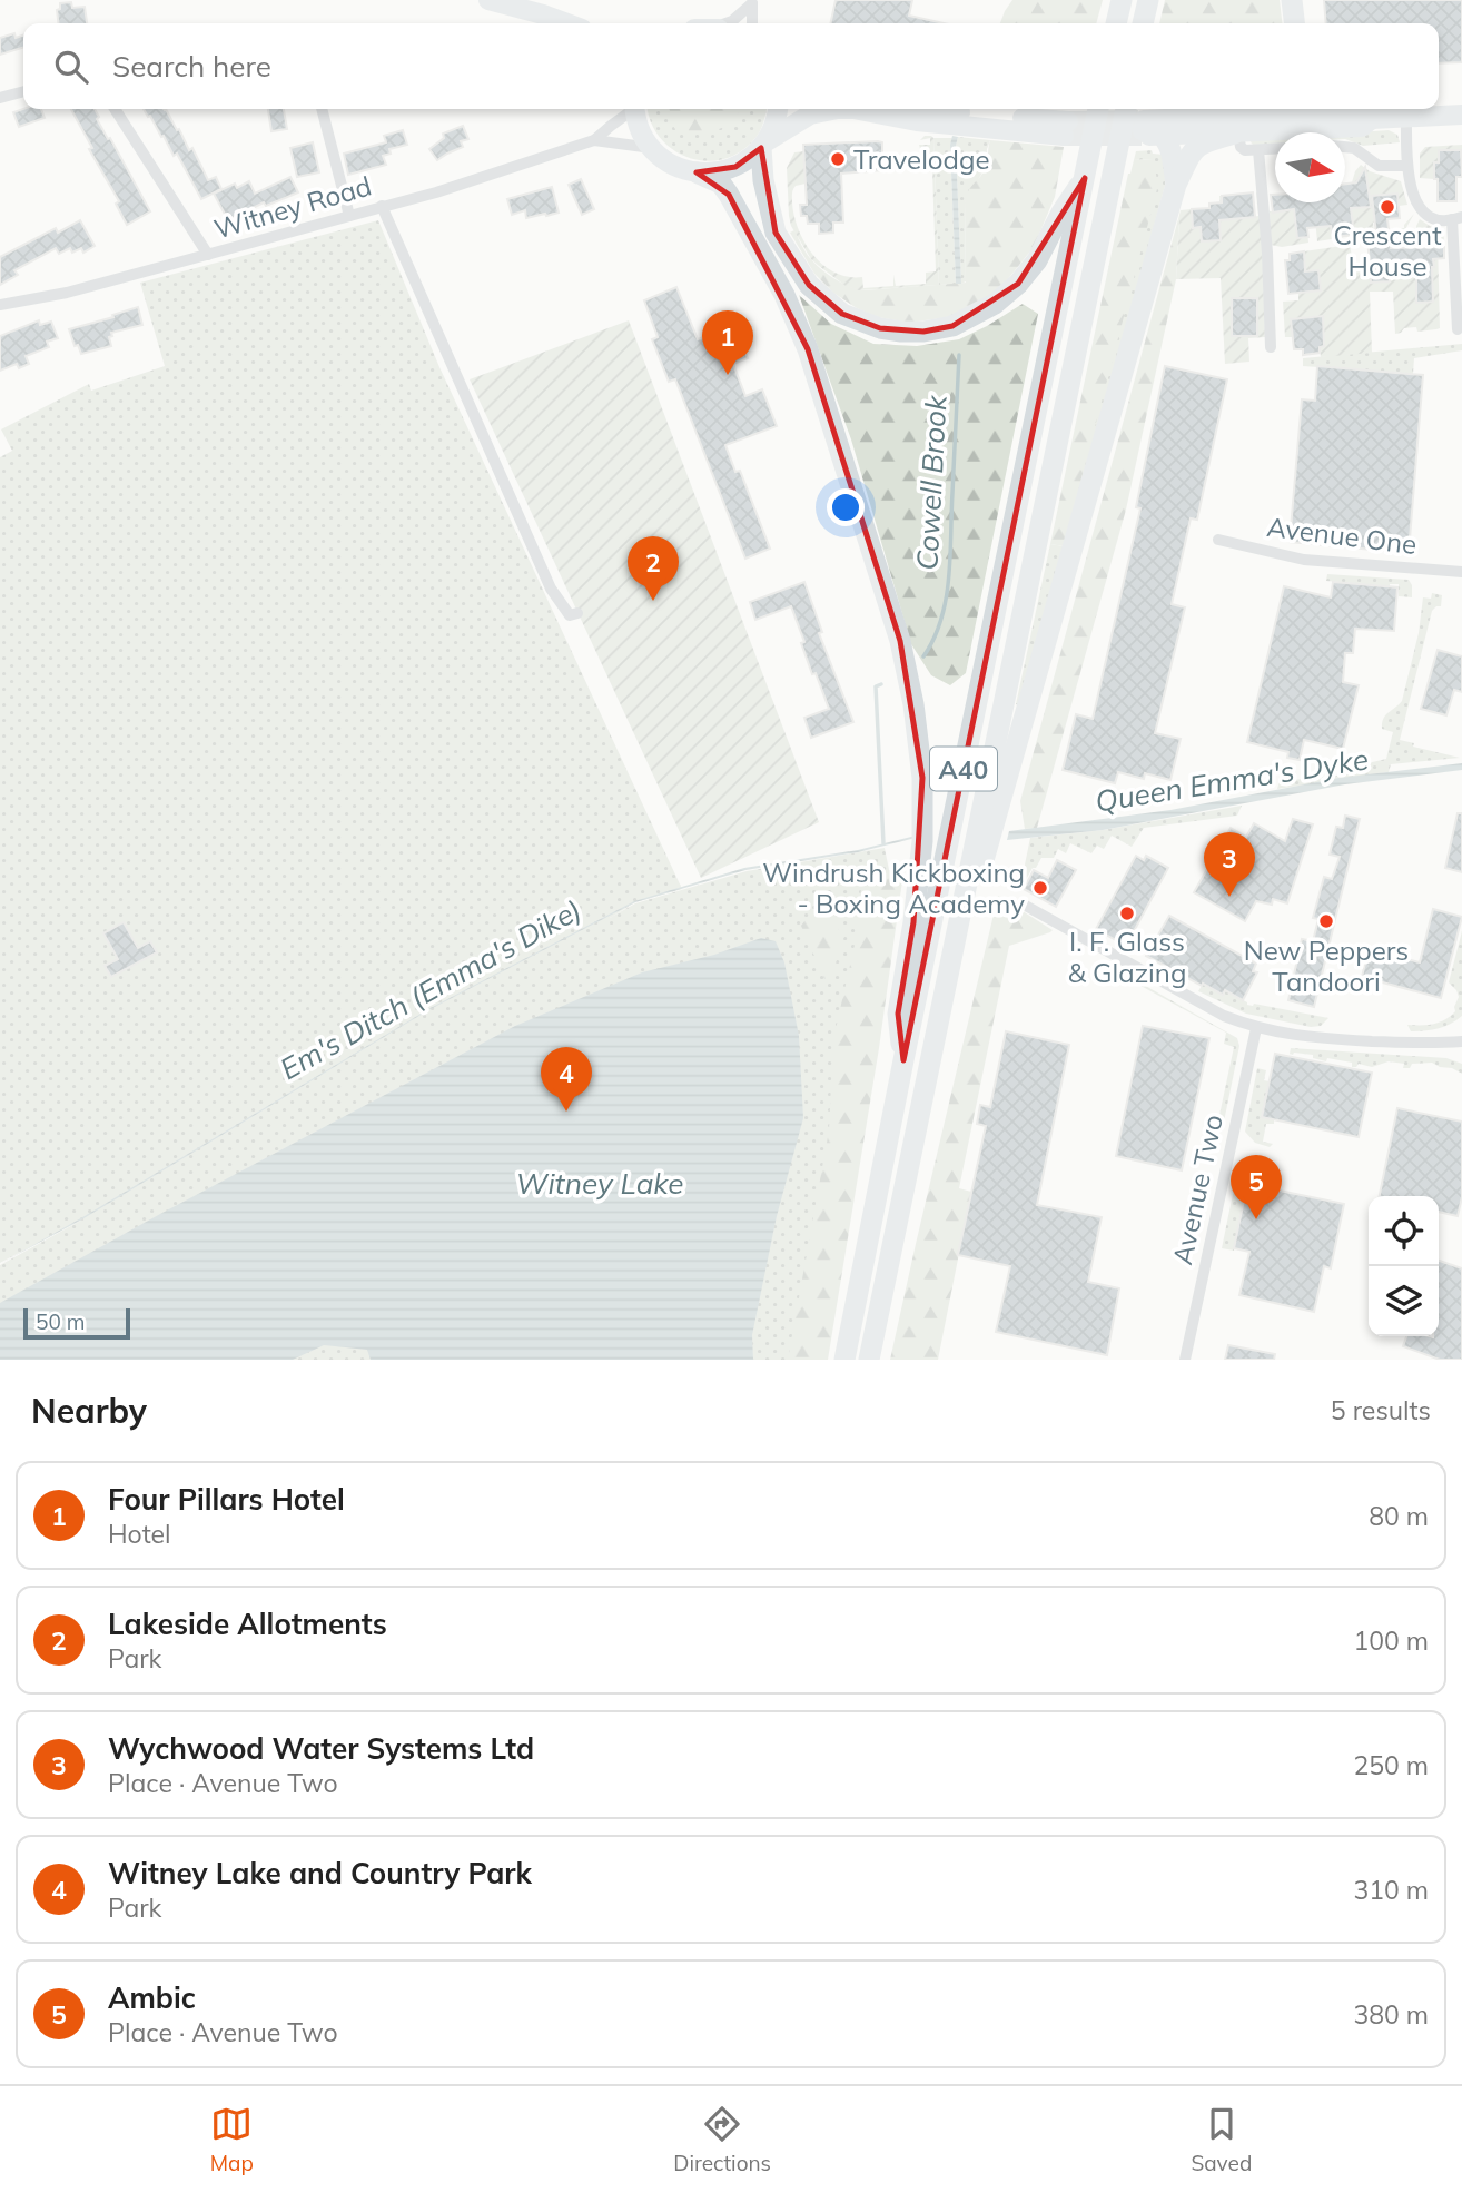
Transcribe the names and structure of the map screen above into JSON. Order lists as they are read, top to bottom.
{
  "streets": {
    "highway": ["A40"],
    "street": ["Witney Road", "Avenue One", "Avenue Two"]
  },
  "water": [
    "Cowell Brook",
    "Queen Emma's Dyke",
    "Em's Ditch (Emma's Dike)",
    "Witney Lake"
  ],
  "places": [
    "Travelodge",
    "Crescent House",
    "Windrush Kickboxing - Boxing Academy",
    "I. F. Glass & Glazing",
    "New Peppers Tandoori"
  ],
  "scale_bar": "50 m",
  "north": "right",
  "page": {
    "search": "Search here",
    "pins": [
      "1",
      "2",
      "3",
      "4",
      "5"
    ],
    "scale": "50 m",
    "heading": ["Nearby", "5 results"],
    "list": [
      {
        "mark": "1",
        "name": "Four Pillars Hotel",
        "note": "Hotel",
        "value": "80 m"
      },
      {
        "mark": "2",
        "name": "Lakeside Allotments",
        "note": "Park",
        "value": "100 m"
      },
      {
        "mark": "3",
        "name": "Wychwood Water Systems Ltd",
        "note": "Place · Avenue Two",
        "value": "250 m"
      },
      {
        "mark": "4",
        "name": "Witney Lake and Country Park",
        "note": "Park",
        "value": "310 m"
      },
      {
        "mark": "5",
        "name": "Ambic",
        "note": "Place · Avenue Two",
        "value": "380 m"
      }
    ],
    "nav": ["Map", "Directions", "Saved"]
  }
}
